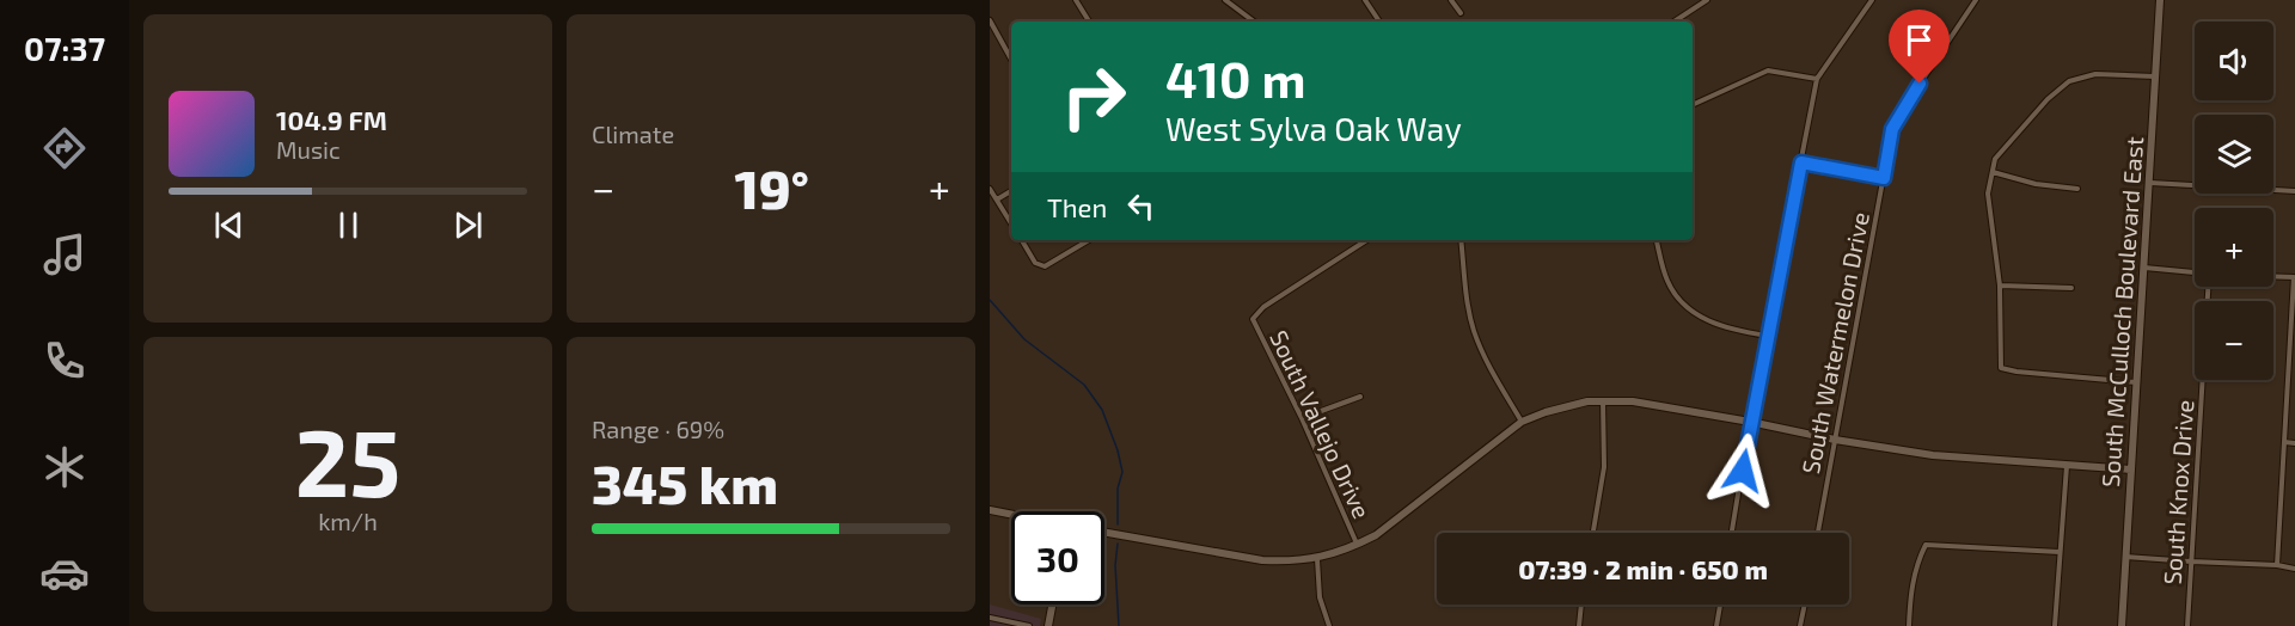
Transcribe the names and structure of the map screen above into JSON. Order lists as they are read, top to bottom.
{
  "streets": {
    "street": [
      "South McCulloch Boulevard East",
      "South Watermelon Drive",
      "South Vallejo Drive",
      "South Knox Drive"
    ]
  },
  "page": {
    "tabs": "07:37",
    "tile": [
      "Climate",
      ["25", "km/h"],
      ["Range · 69%", "345 km"]
    ],
    "map_buttons": ["+", "−"],
    "turn": ["410 m", "West Sylva Oak Way"],
    "song": ["104.9 FM", "Music"],
    "heat": ["−", "19°", "+"],
    "then": "Then",
    "limit": "30",
    "trip": "07:39 · 2 min · 650 m"
  }
}
